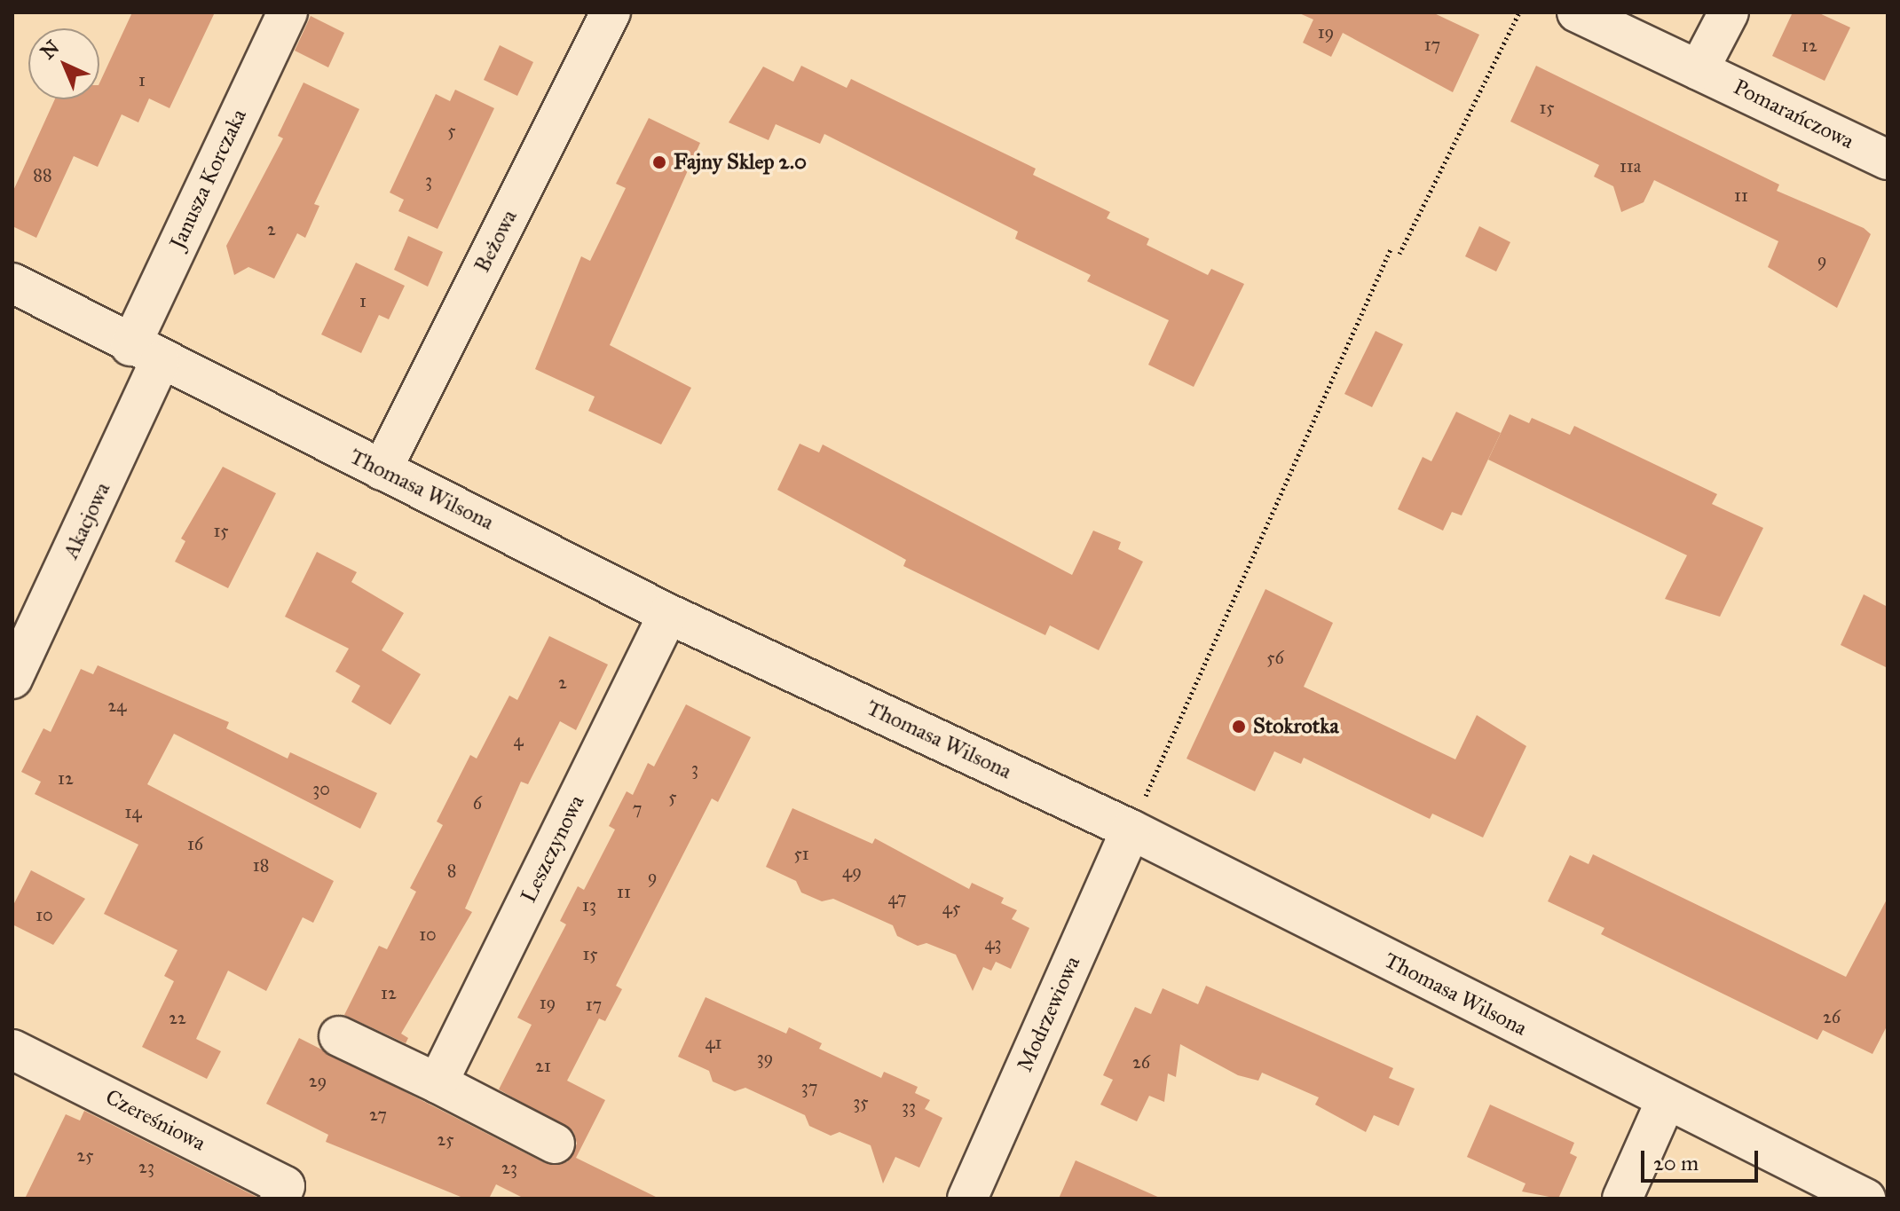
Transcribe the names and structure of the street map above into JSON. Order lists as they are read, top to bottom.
{
  "streets": {
    "street": [
      "Pomarańczowa",
      "Janusza Korczaka",
      "Beżowa",
      "Thomasa Wilsona",
      "Akacjowa",
      "Leszczynowa",
      "Modrzewiowa",
      "Czereśniowa"
    ]
  },
  "crossings": [
    ["Janusza Korczaka", "Thomasa Wilsona"],
    ["Janusza Korczaka", "Akacjowa"],
    ["Beżowa", "Thomasa Wilsona"],
    ["Thomasa Wilsona", "Akacjowa"],
    ["Thomasa Wilsona", "Leszczynowa"],
    ["Thomasa Wilsona", "Modrzewiowa"]
  ],
  "places": ["Fajny Sklep 2.0", "Stokrotka"],
  "house_numbers": [
    "19",
    "17",
    "12",
    "1",
    "15",
    "5",
    "11a",
    "88",
    "3",
    "11",
    "2",
    "9",
    "1",
    "15",
    "56",
    "2",
    "24",
    "4",
    "3",
    "12",
    "30",
    "5",
    "6",
    "7",
    "14",
    "16",
    "51",
    "18",
    "8",
    "49",
    "9",
    "11",
    "47",
    "13",
    "45",
    "10",
    "10",
    "43",
    "15",
    "12",
    "19",
    "17",
    "26",
    "22",
    "41",
    "39",
    "26",
    "21",
    "29",
    "37",
    "35",
    "33",
    "27",
    "25",
    "25",
    "23",
    "23"
  ],
  "scale_bar": "20 m",
  "north": "top left"
}
